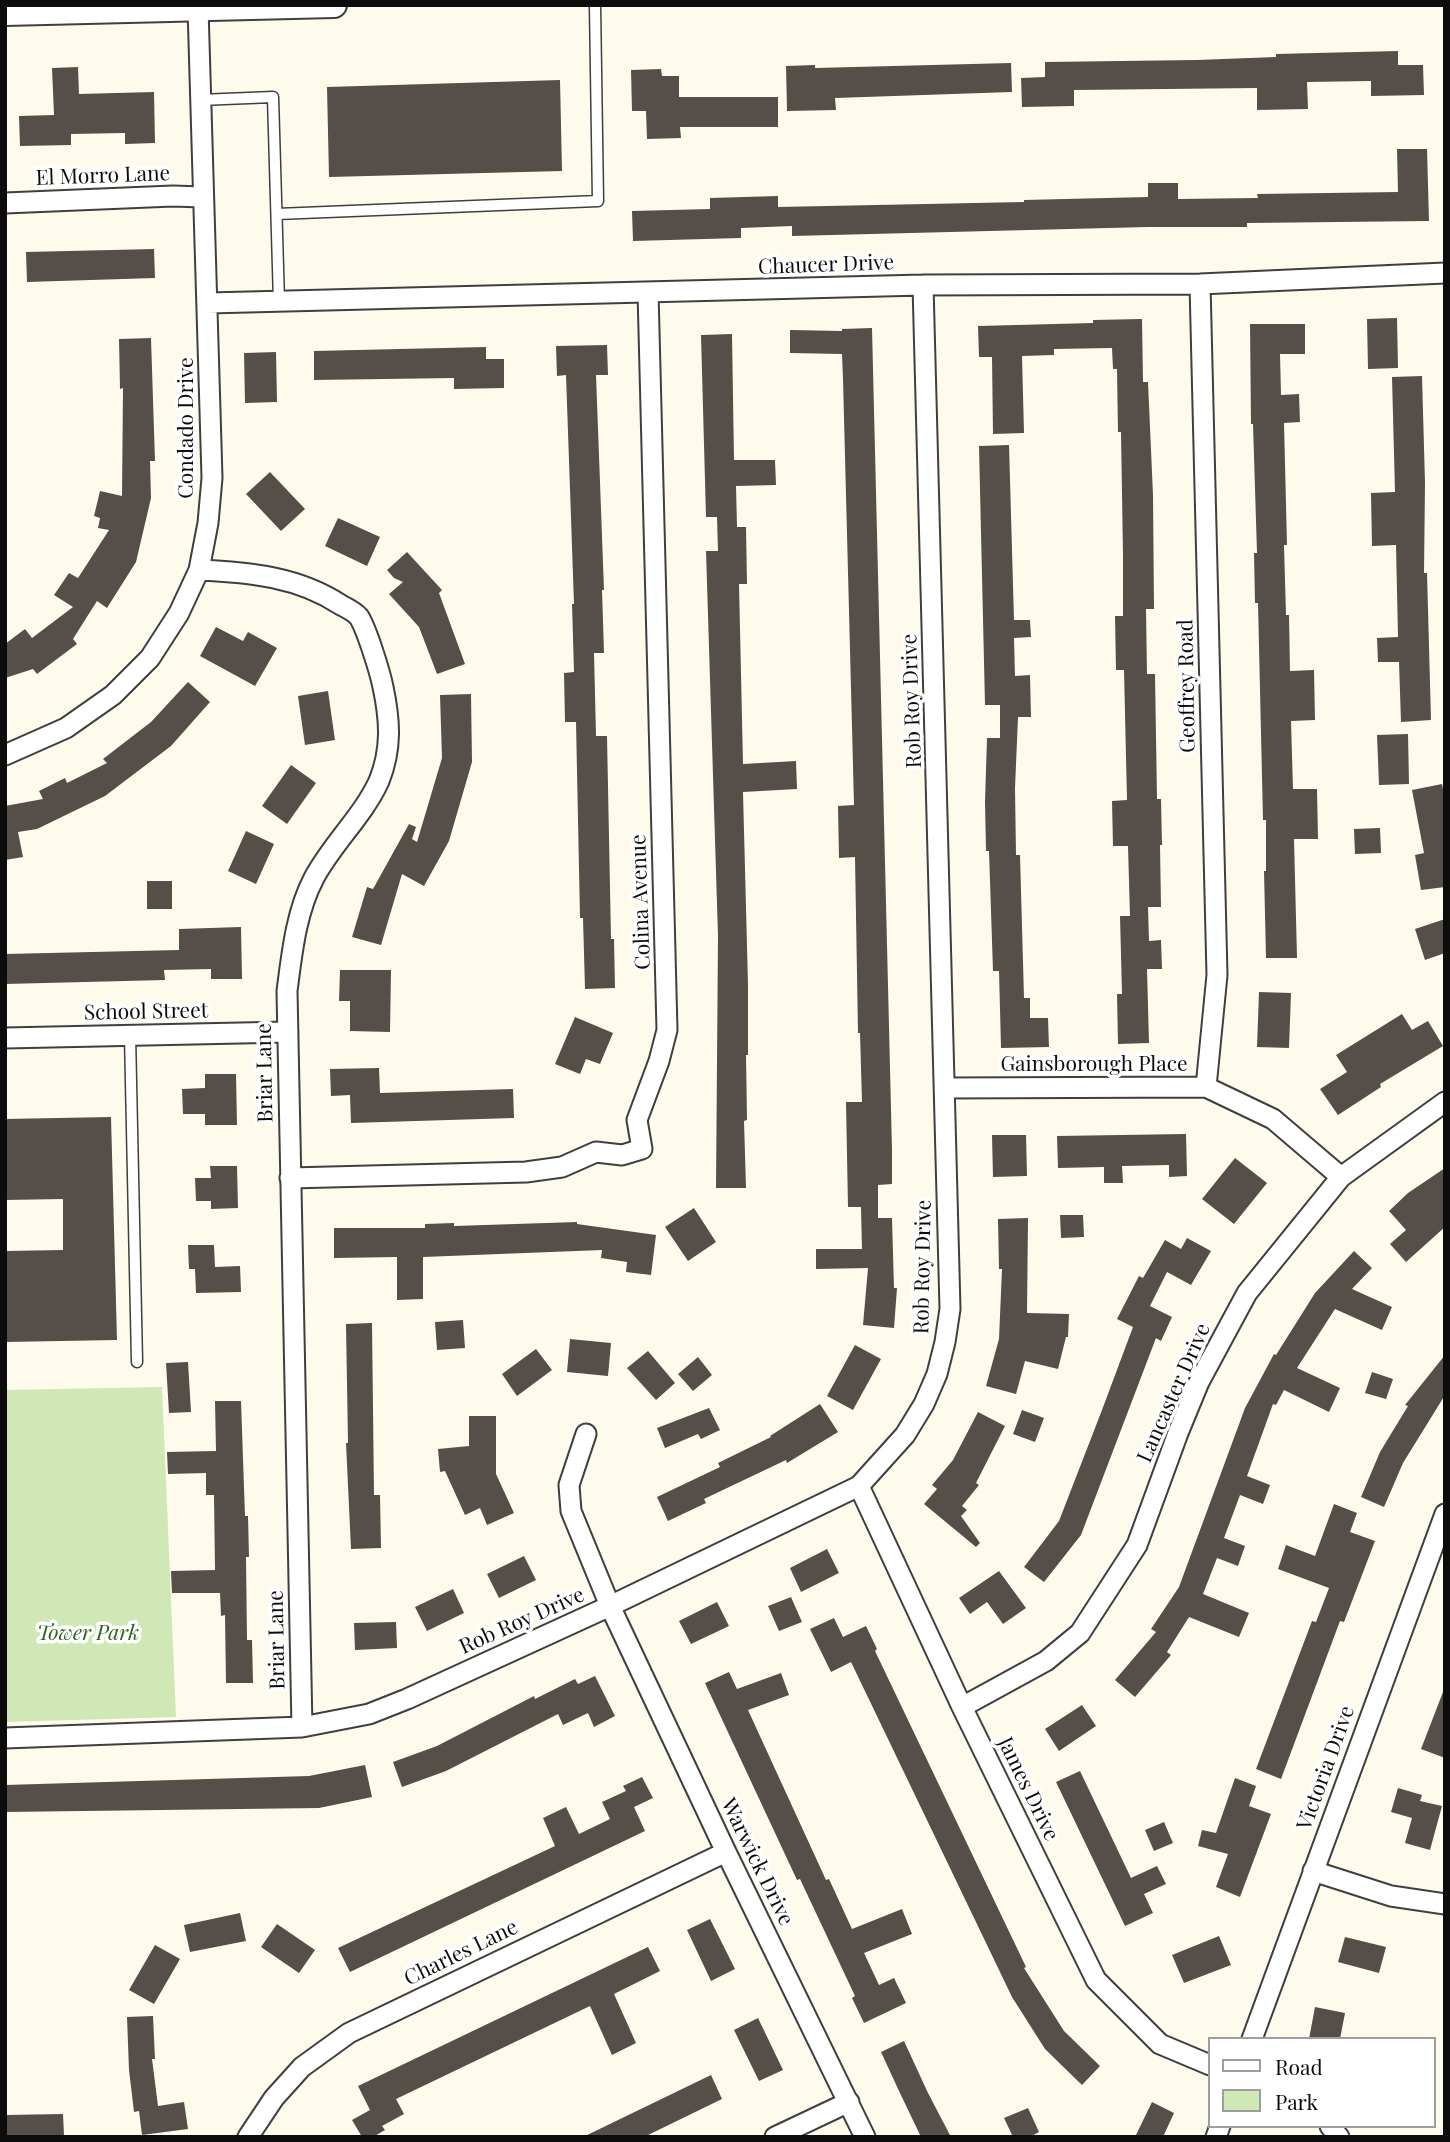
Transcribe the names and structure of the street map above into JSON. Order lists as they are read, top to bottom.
{
  "streets": {
    "street": [
      "El Morro Lane",
      "Chaucer Drive",
      "Condado Drive",
      "Geoffrey Road",
      "Rob Roy Drive",
      "Colina Avenue",
      "School Street",
      "Gainsborough Place",
      "Briar Lane",
      "Lancaster Drive",
      "Victoria Drive",
      "James Drive",
      "Warwick Drive",
      "Charles Lane"
    ]
  },
  "crossings": [
    ["El Morro Lane", "Condado Drive"],
    ["Chaucer Drive", "Condado Drive"],
    ["Chaucer Drive", "Geoffrey Road"],
    ["Chaucer Drive", "Rob Roy Drive"],
    ["Chaucer Drive", "Colina Avenue"],
    ["Condado Drive", "Briar Lane"],
    ["Geoffrey Road", "Gainsborough Place"],
    ["Rob Roy Drive", "Gainsborough Place"],
    ["Rob Roy Drive", "Briar Lane"],
    ["Rob Roy Drive", "James Drive"],
    ["Rob Roy Drive", "Warwick Drive"],
    ["Colina Avenue", "Briar Lane"],
    ["School Street", "Briar Lane"],
    ["Gainsborough Place", "Lancaster Drive"],
    ["Lancaster Drive", "James Drive"],
    ["Warwick Drive", "Charles Lane"]
  ],
  "parks": ["Tower Park"],
  "legend": ["Road", "Park"]
}
